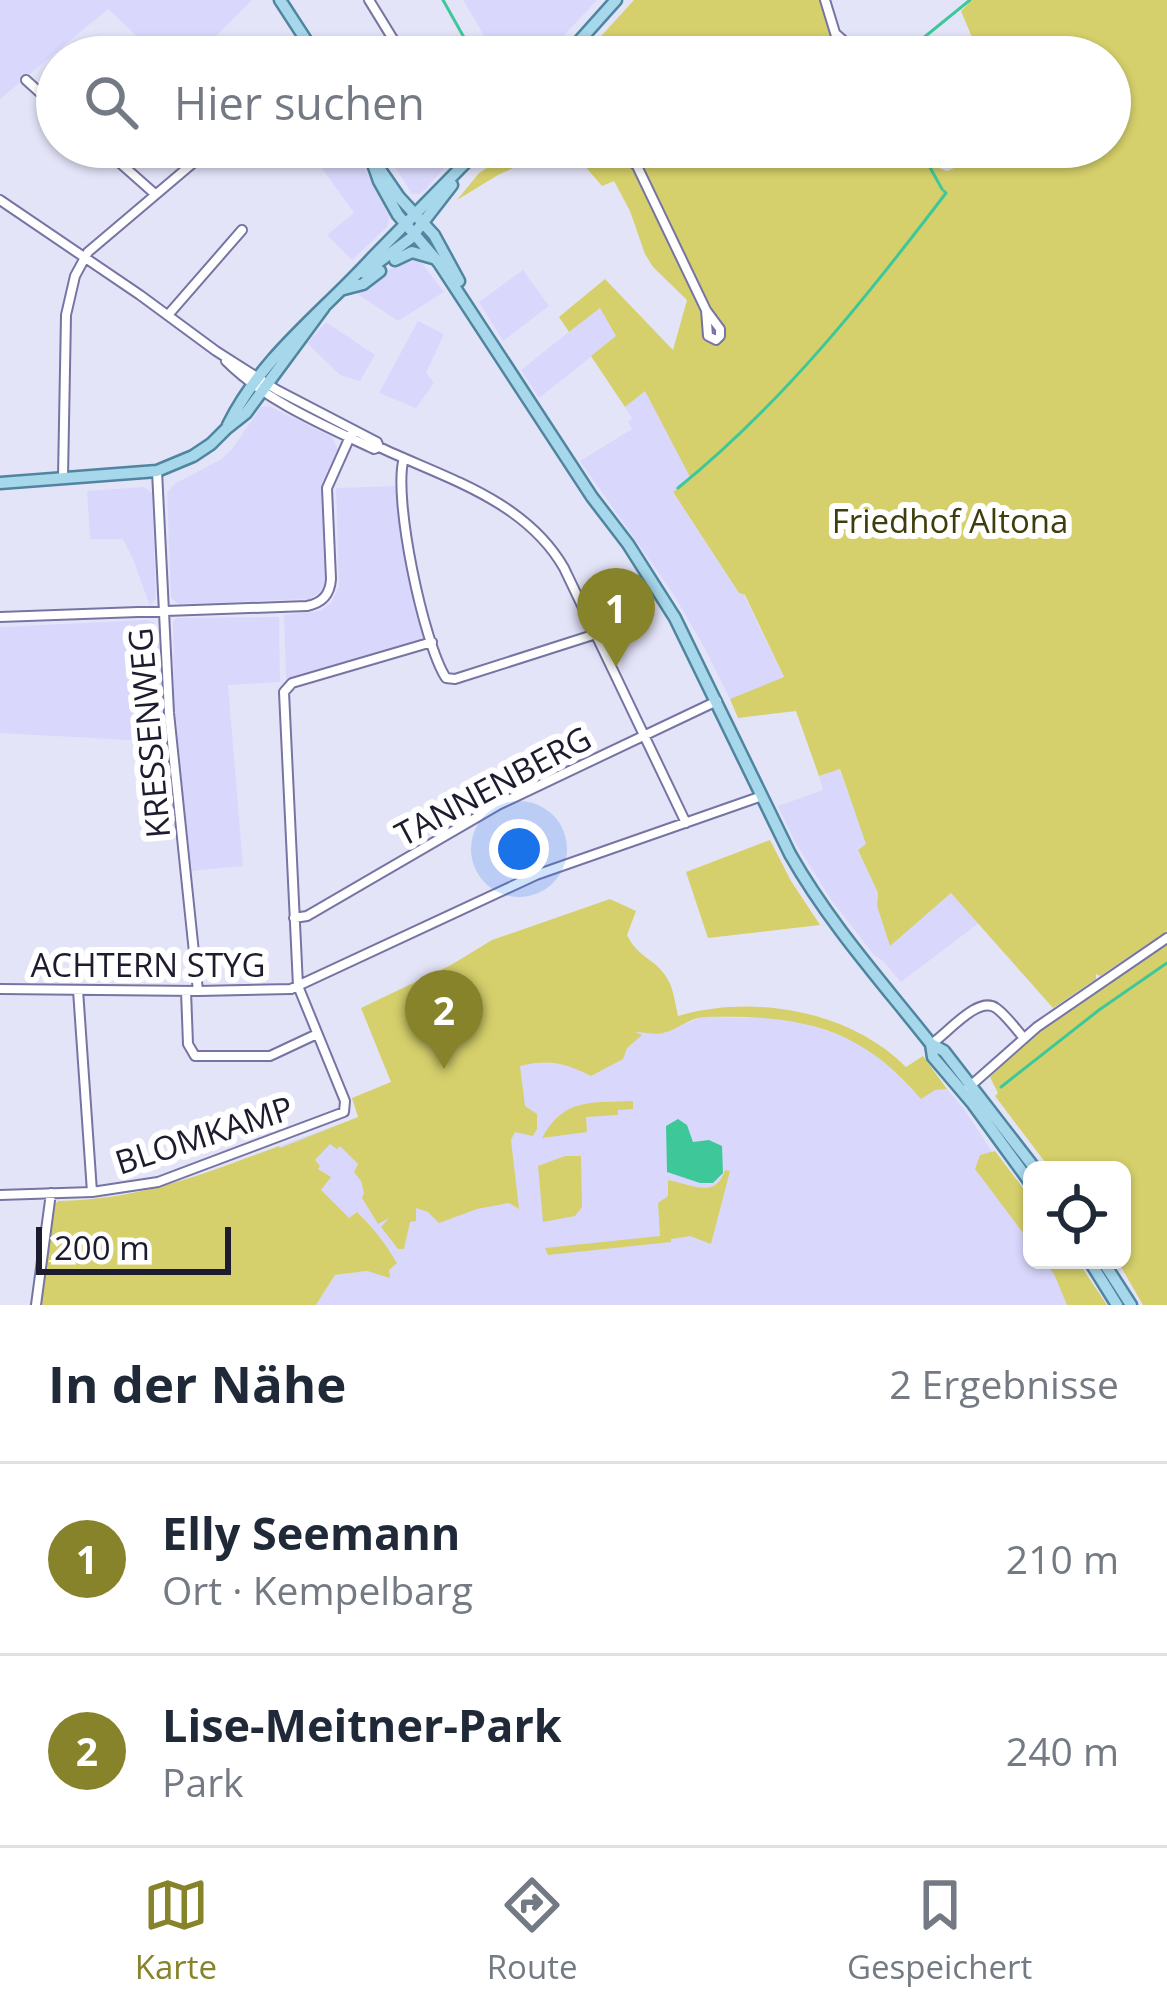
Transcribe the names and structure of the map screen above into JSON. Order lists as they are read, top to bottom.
{
  "streets": {
    "street": [
      "KRESSENWEG",
      "TANNENBERG",
      "ACHTERN STYG",
      "BLOMKAMP"
    ]
  },
  "crossings": [
    ["KRESSENWEG", "ACHTERN STYG"]
  ],
  "parks": ["Friedhof Altona"],
  "scale_bar": "200 m",
  "page": {
    "search": "Hier suchen",
    "pins": ["1", "2"],
    "scale": "200 m",
    "heading": ["In der Nähe", "2 Ergebnisse"],
    "list": [
      {
        "mark": "1",
        "name": "Elly Seemann",
        "note": "Ort · Kempelbarg",
        "value": "210 m"
      },
      {
        "mark": "2",
        "name": "Lise-Meitner-Park",
        "note": "Park",
        "value": "240 m"
      }
    ],
    "nav": ["Karte", "Route", "Gespeichert"]
  }
}
